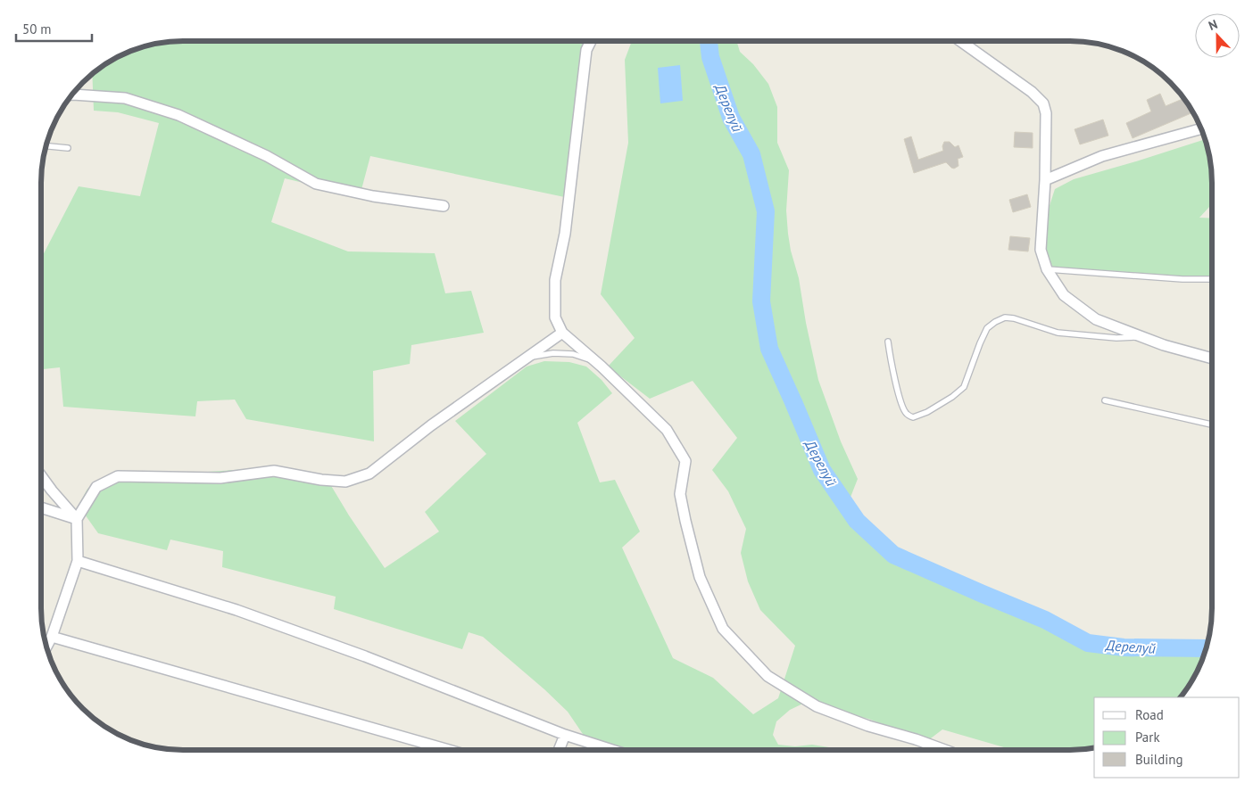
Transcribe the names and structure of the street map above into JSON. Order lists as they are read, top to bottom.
{
  "water": ["Дерелуй"],
  "legend": ["Road", "Park", "Building"],
  "scale_bar": "50 m",
  "north": "top"
}
